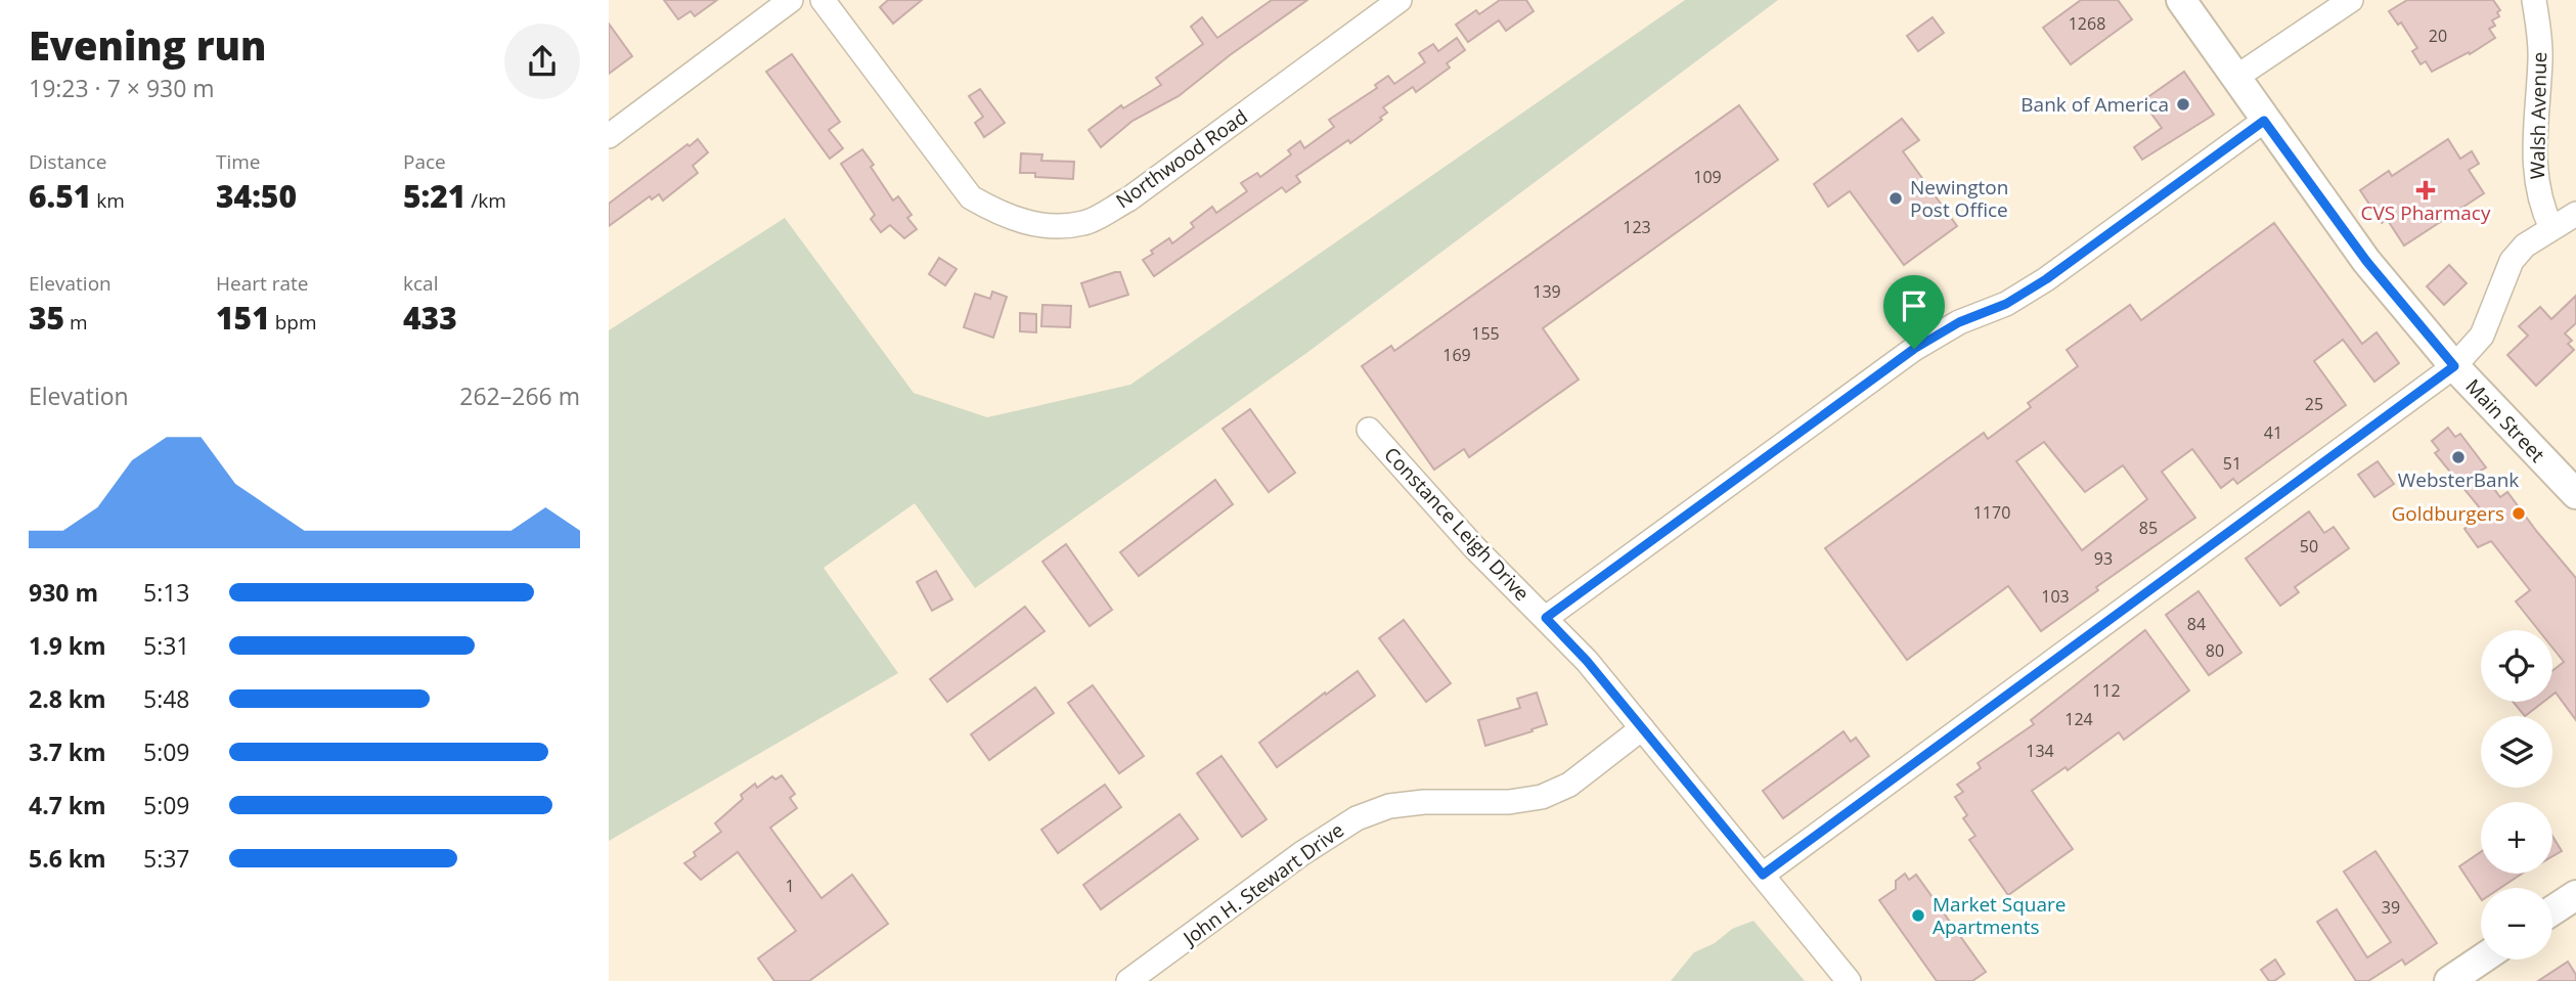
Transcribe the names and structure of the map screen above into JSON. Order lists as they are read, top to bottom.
{
  "streets": {
    "main road": ["Main Street"],
    "street": [
      "Walsh Avenue",
      "Northwood Road",
      "Constance Leigh Drive",
      "John H. Stewart Drive"
    ]
  },
  "crossings": [
    ["Constance Leigh Drive", "John H. Stewart Drive"]
  ],
  "places": {
    "other": [
      "Bank of America",
      "Newington Post Office",
      "WebsterBank",
      "Goldburgers",
      "Market Square Apartments"
    ],
    "health": ["CVS Pharmacy"]
  },
  "house_numbers": [
    "1268",
    "20",
    "109",
    "123",
    "139",
    "155",
    "169",
    "25",
    "41",
    "51",
    "1170",
    "85",
    "50",
    "93",
    "103",
    "84",
    "80",
    "112",
    "124",
    "134",
    "1",
    "39"
  ],
  "page": {
    "heading": ["Evening run", "19:23 · 7 × 930 m"],
    "stats": [
      ["Distance", "6.51 km"],
      ["Time", "34:50"],
      ["Pace", "5:21 /km"],
      ["Elevation", "35 m"],
      ["Heart rate", "151 bpm"],
      ["kcal", "433"]
    ],
    "chart": ["Elevation", "262–266 m"],
    "list": [
      {
        "name": "930 m",
        "note": "5:13"
      },
      {
        "name": "1.9 km",
        "note": "5:31"
      },
      {
        "name": "2.8 km",
        "note": "5:48"
      },
      {
        "name": "3.7 km",
        "note": "5:09"
      },
      {
        "name": "4.7 km",
        "note": "5:09"
      },
      {
        "name": "5.6 km",
        "note": "5:37"
      }
    ],
    "map_buttons": ["+", "−"]
  }
}
